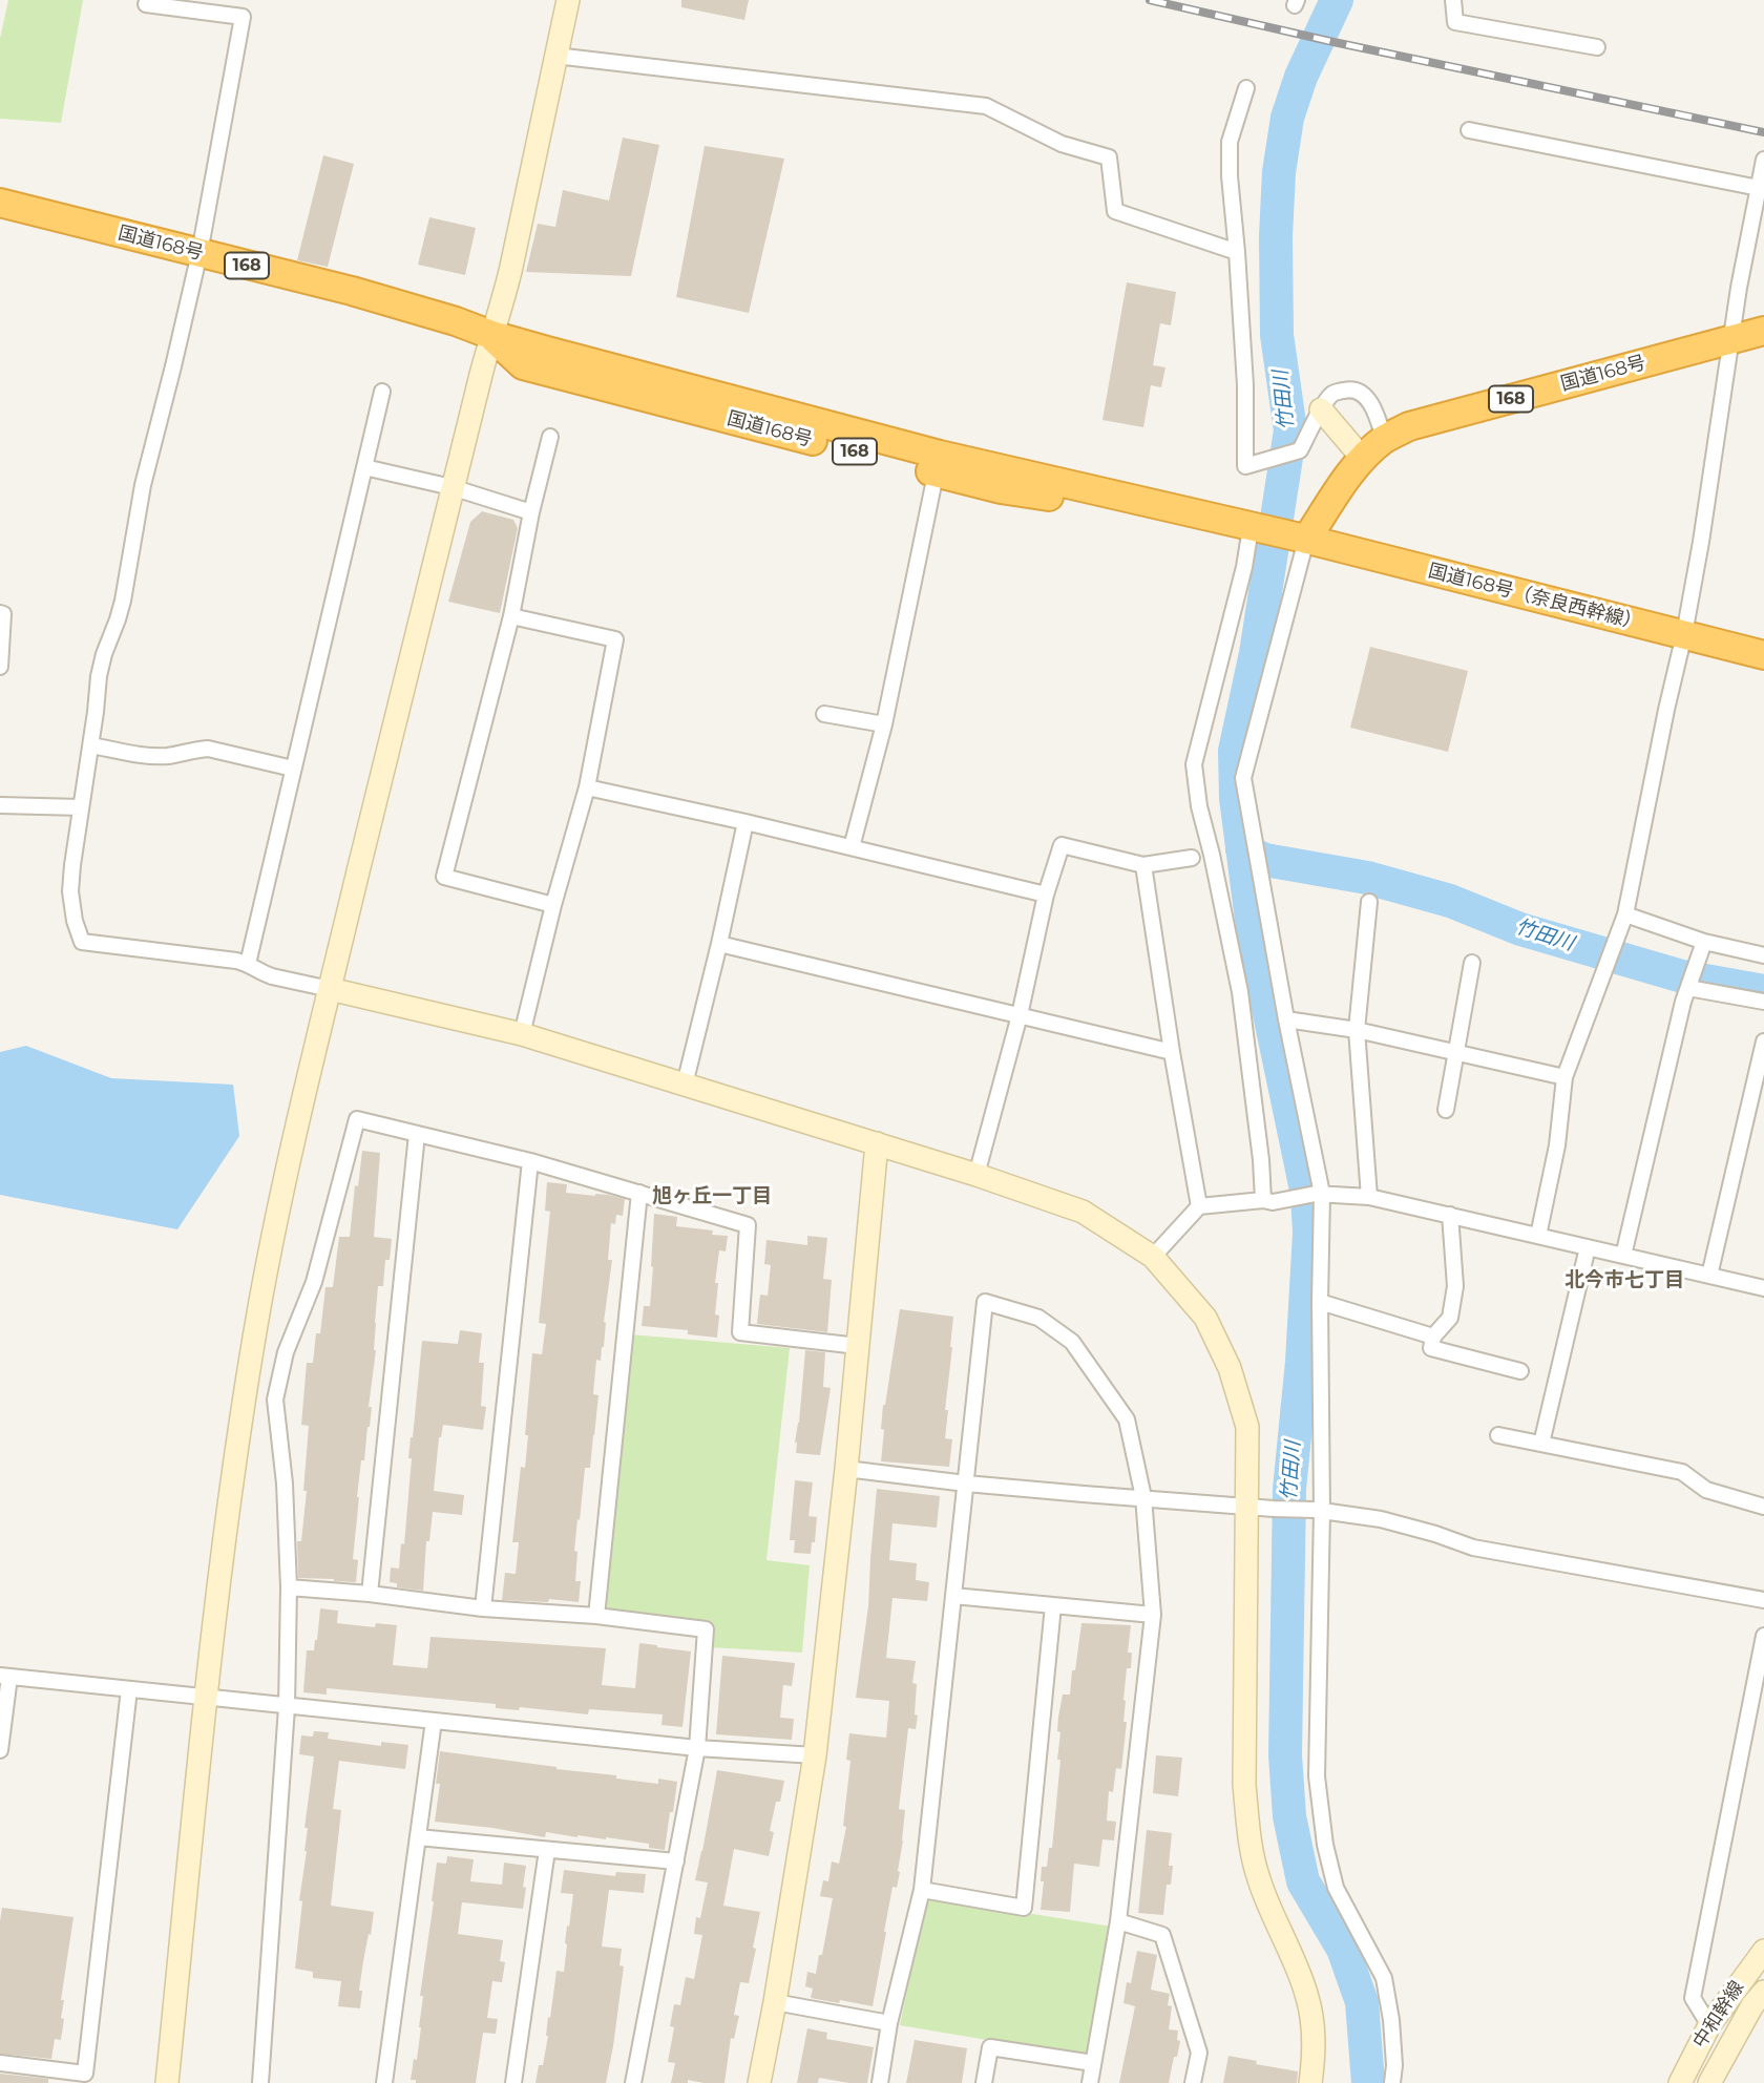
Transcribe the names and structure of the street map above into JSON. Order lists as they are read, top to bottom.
{
  "streets": {
    "highway": ["国道168号", "168", "国道168号（奈良西幹線）"],
    "street": ["中和幹線"]
  },
  "crossings": [
    ["国道168号", "国道168号（奈良西幹線）"]
  ],
  "districts": ["旭ヶ丘一丁目", "北今市七丁目"],
  "water": ["竹田川"]
}
